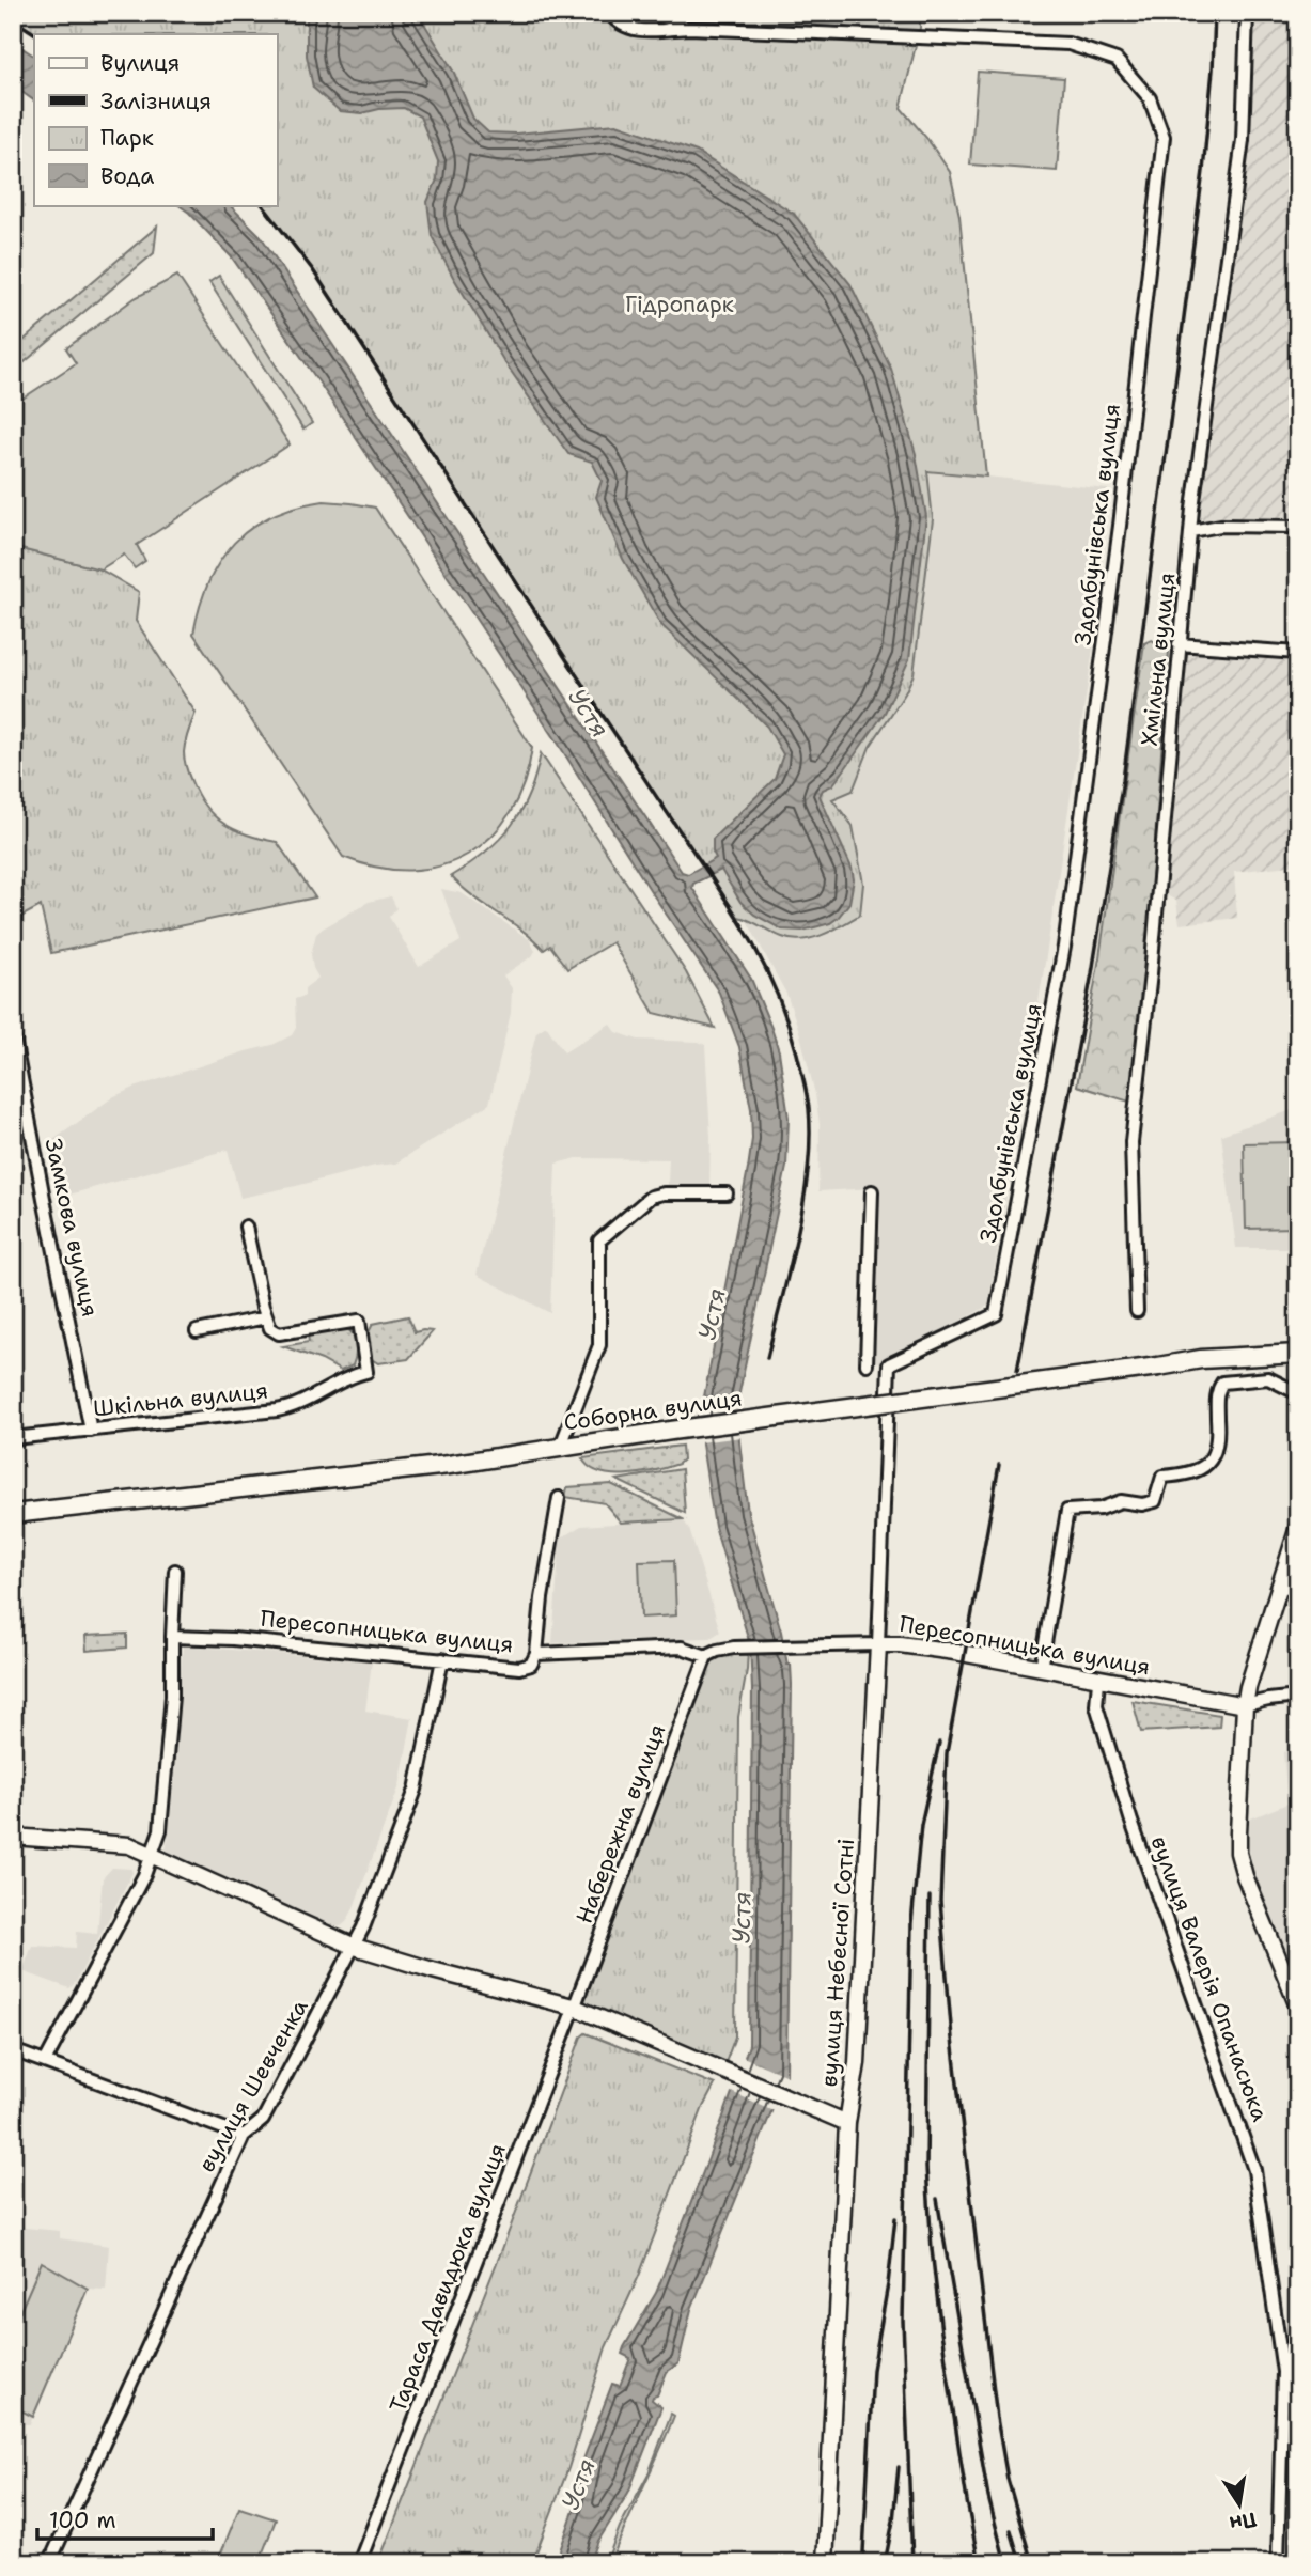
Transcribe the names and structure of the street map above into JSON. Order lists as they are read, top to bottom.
{
  "streets": {
    "main road": ["Соборна вулиця"],
    "street": [
      "Здолбунівська вулиця",
      "Хмільна вулиця",
      "Замкова вулиця",
      "Шкільна вулиця",
      "Пересопницька вулиця",
      "Набережна вулиця",
      "вулиця Небесної Сотні",
      "вулиця Валерія Опанасюка",
      "вулиця Шевченка",
      "Тараса Давидюка вулиця"
    ]
  },
  "crossings": [
    ["Здолбунівська вулиця", "вулиця Небесної Сотні"],
    ["Замкова вулиця", "Шкільна вулиця"],
    ["Пересопницька вулиця", "Набережна вулиця"],
    ["Пересопницька вулиця", "вулиця Небесної Сотні"],
    ["Пересопницька вулиця", "вулиця Валерія Опанасюка"],
    ["Пересопницька вулиця", "вулиця Шевченка"],
    ["Набережна вулиця", "Тараса Давидюка вулиця"]
  ],
  "water": ["Устя"],
  "parks": ["Гідропарк"],
  "legend": [
    "Вулиця",
    "Залізниця",
    "Парк",
    "Вода"
  ],
  "scale_bar": "100 m",
  "north": "bottom"
}
